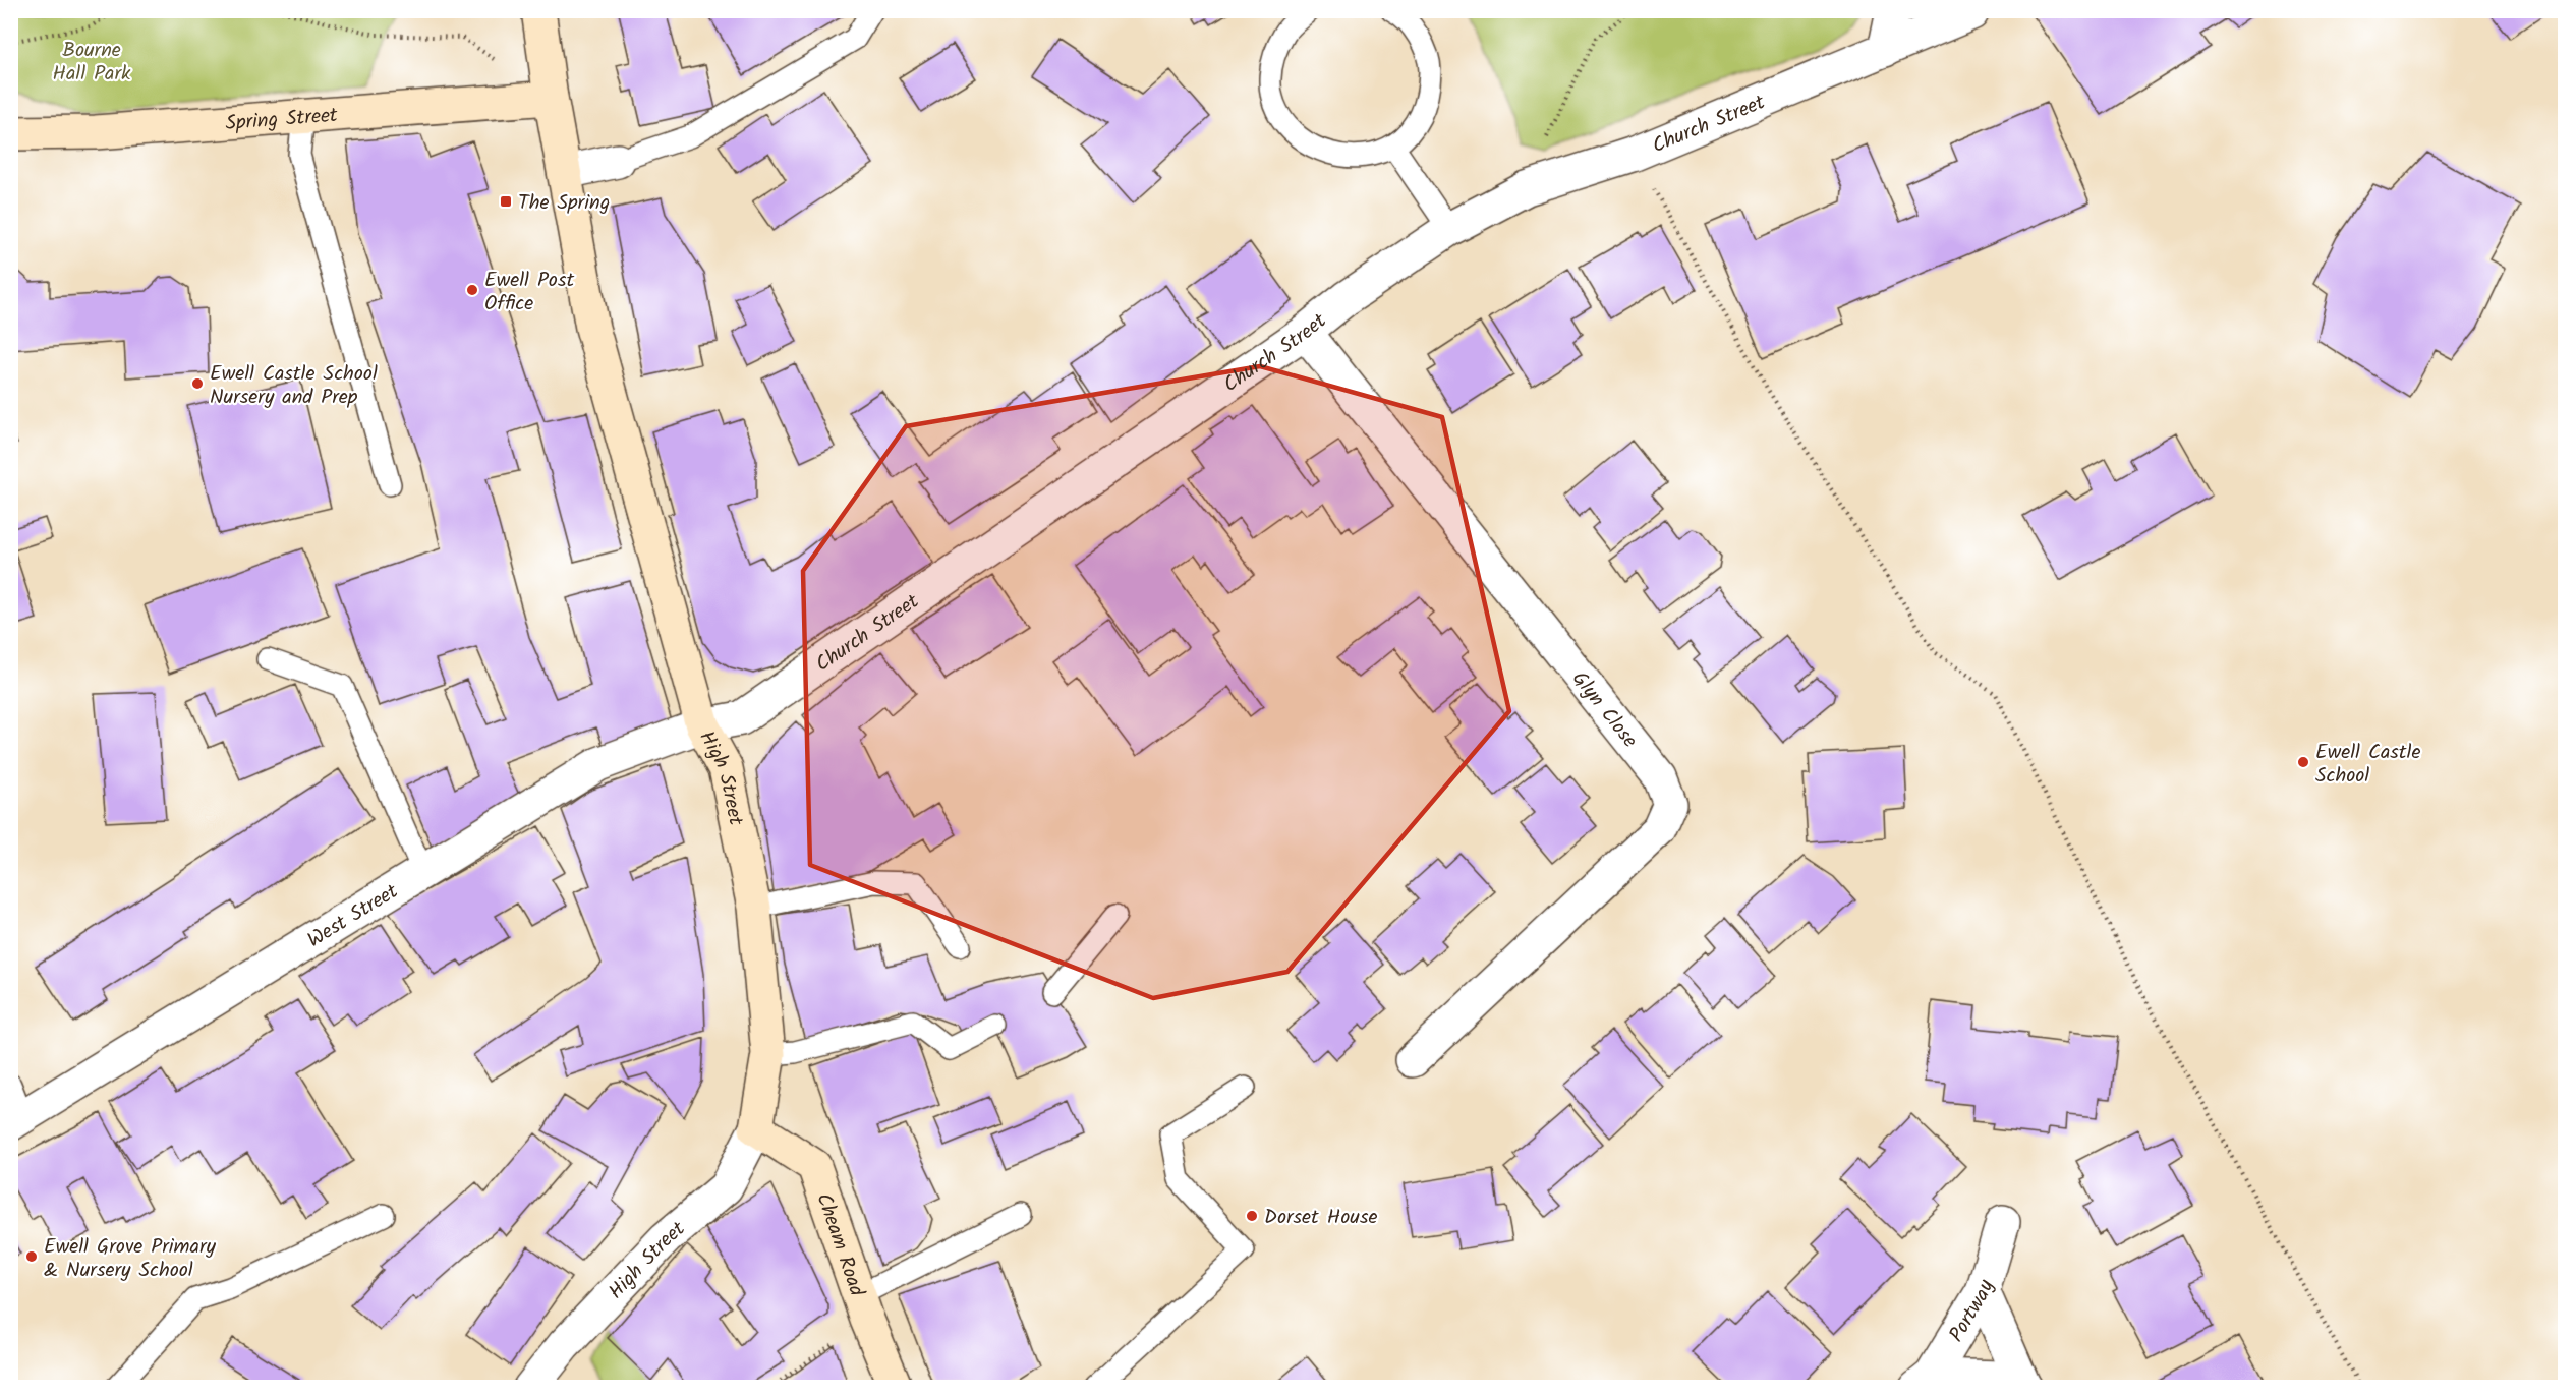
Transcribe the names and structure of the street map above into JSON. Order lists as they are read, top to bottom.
{
  "streets": {
    "main road": ["Spring Street", "High Street", "Cheam Road"],
    "street": [
      "Church Street",
      "Glyn Close",
      "West Street",
      "Portway"
    ]
  },
  "crossings": [
    ["Spring Street", "High Street"],
    ["Church Street", "Glyn Close"],
    ["Church Street", "High Street"],
    ["Church Street", "West Street"],
    ["High Street", "West Street"],
    ["High Street", "Cheam Road"]
  ],
  "parks": ["Bourne Hall Park"],
  "places": {
    "transit": ["The Spring"],
    "other": [
      "Ewell Post Office",
      "Ewell Castle School Nursery and Prep",
      "Ewell Castle School",
      "Dorset House",
      "Ewell Grove Primary & Nursery School"
    ]
  }
}
